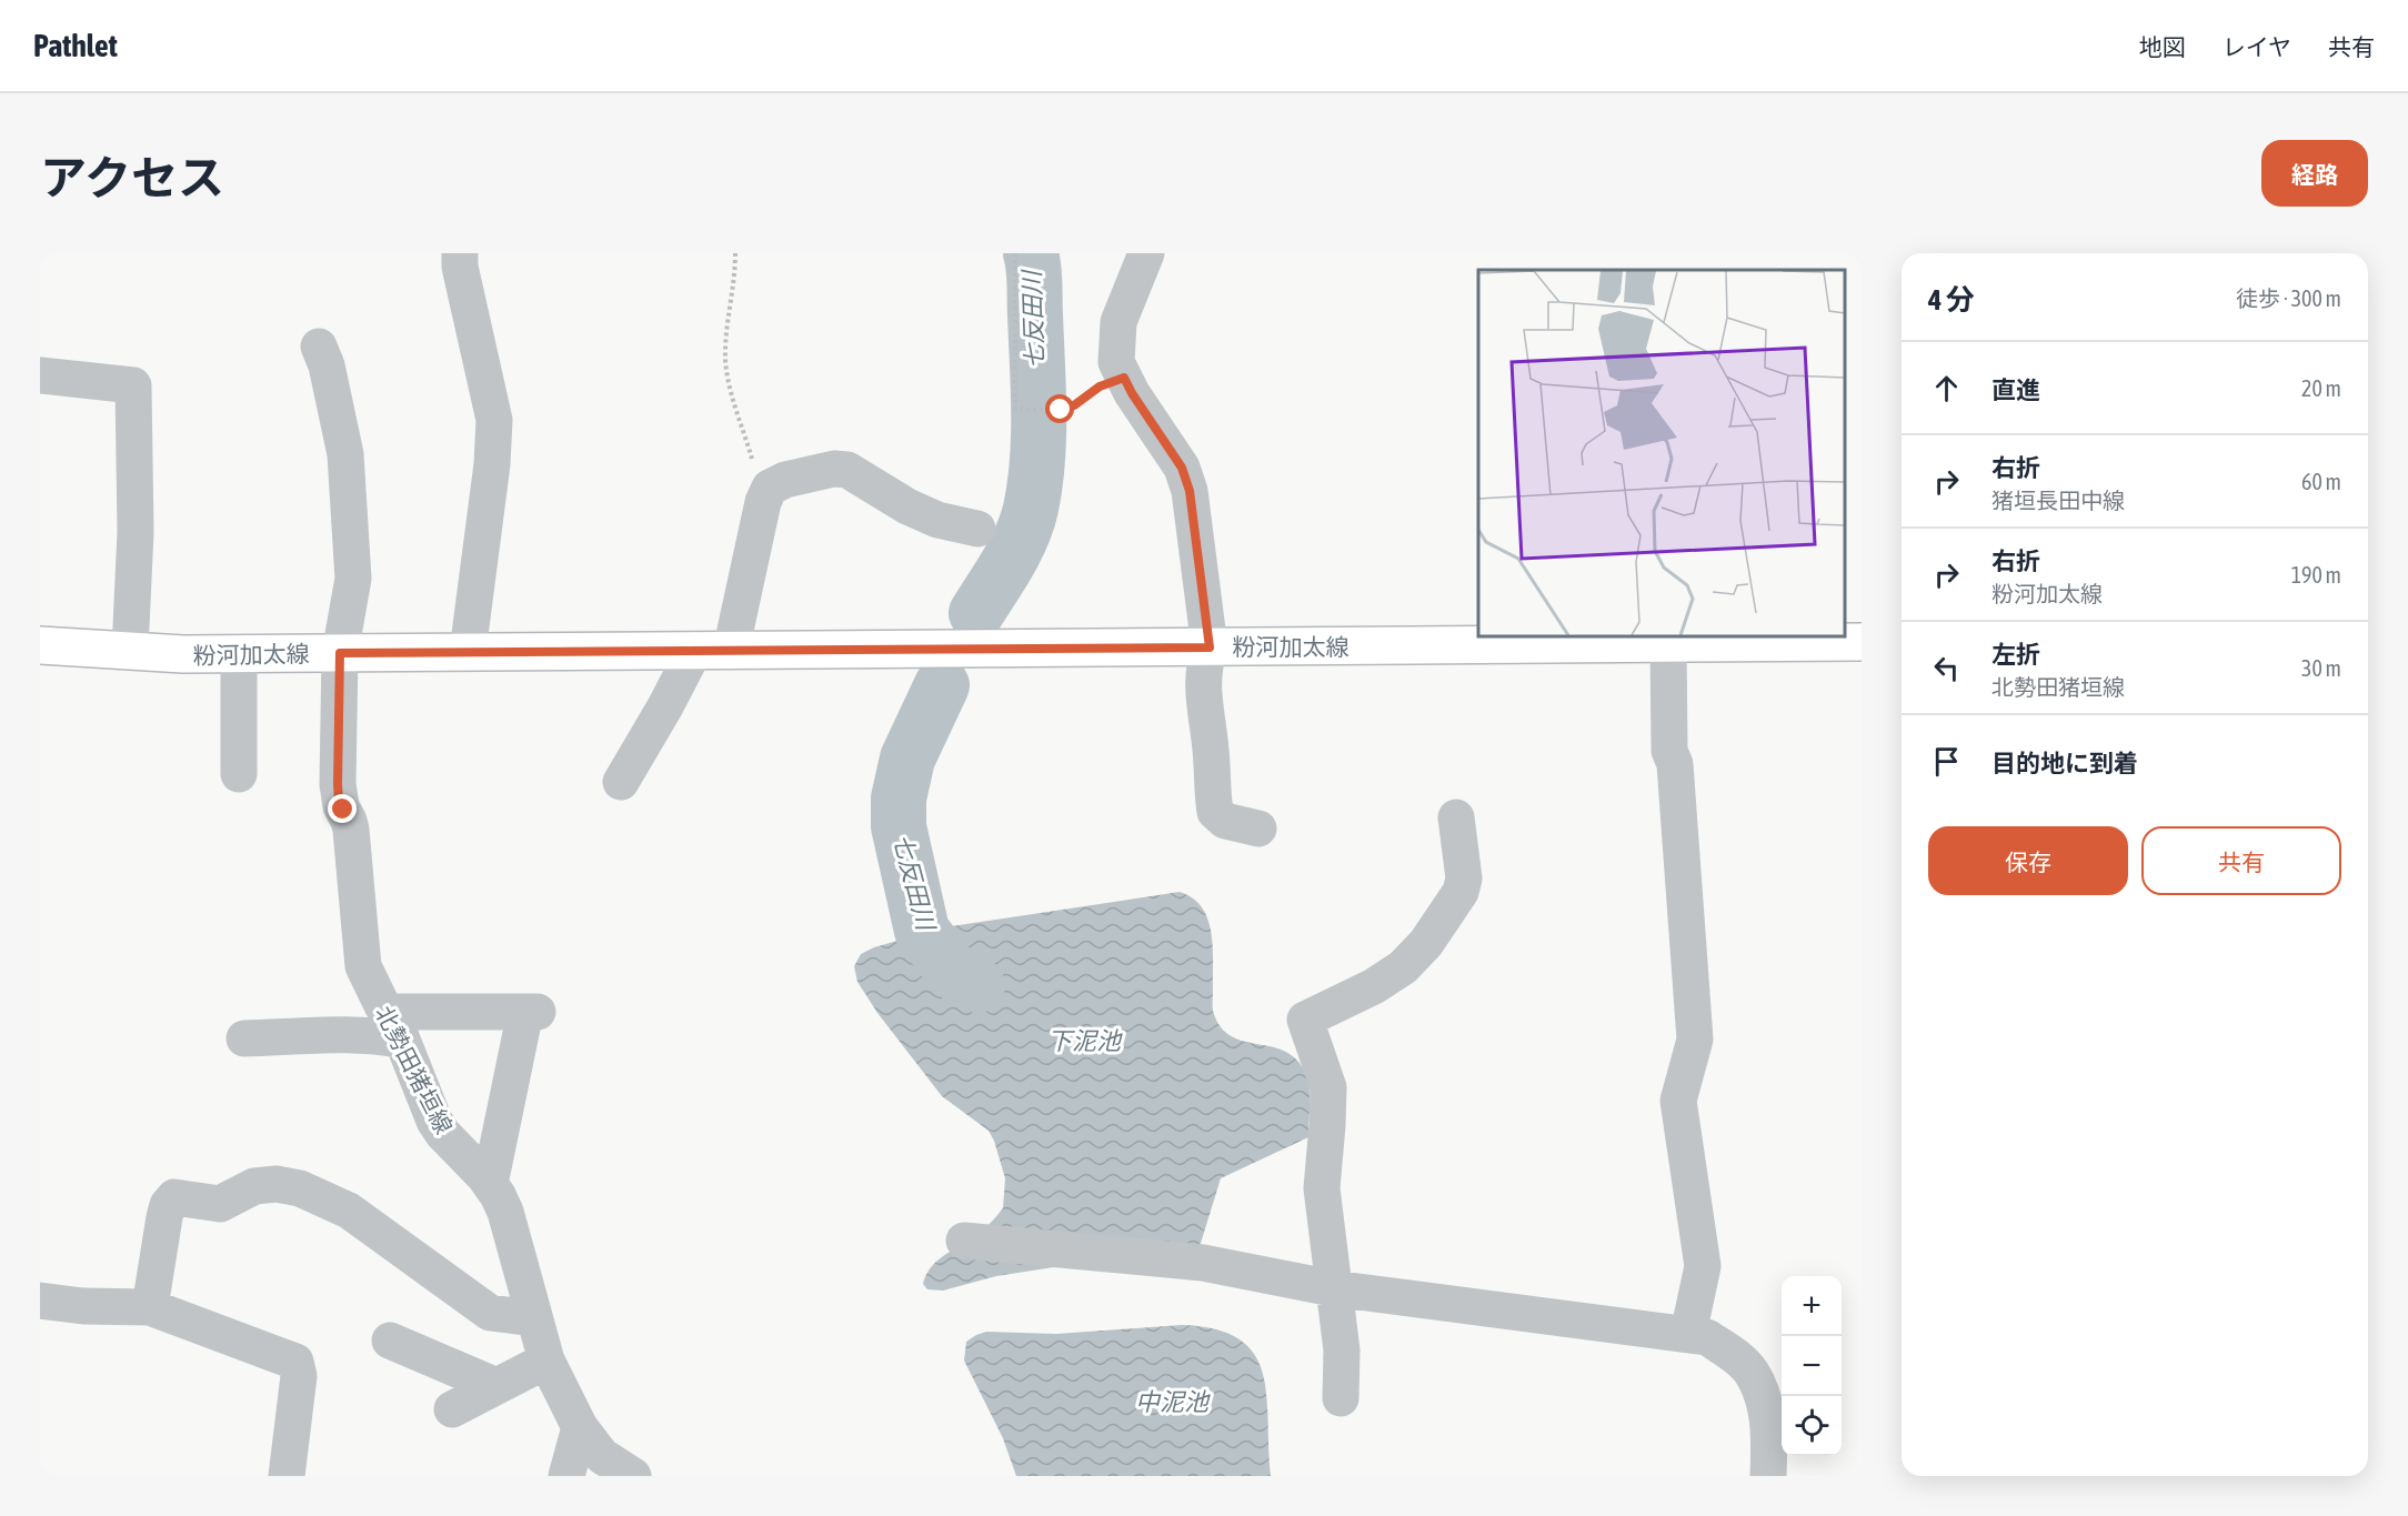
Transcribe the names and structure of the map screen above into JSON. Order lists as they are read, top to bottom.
{
  "streets": {
    "main road": ["粉河加太線"],
    "street": ["北勢田猪垣線"]
  },
  "crossings": [
    ["粉河加太線", "北勢田猪垣線"]
  ],
  "water": ["七反田川", "下泥池", "中泥池"],
  "page": {
    "header": "Pathlet",
    "nav": ["地図", "レイヤ", "共有"],
    "title": "アクセス",
    "buttons": [
      "経路",
      ["保存", "共有"]
    ],
    "heading": ["4 分", "徒歩 · 300 m"],
    "list": [
      ["直進", "20 m"],
      ["右折", "猪垣長田中線", "60 m"],
      ["右折", "粉河加太線", "190 m"],
      ["左折", "北勢田猪垣線", "30 m"],
      "目的地に到着"
    ],
    "map_buttons": ["+", "−"]
  }
}
